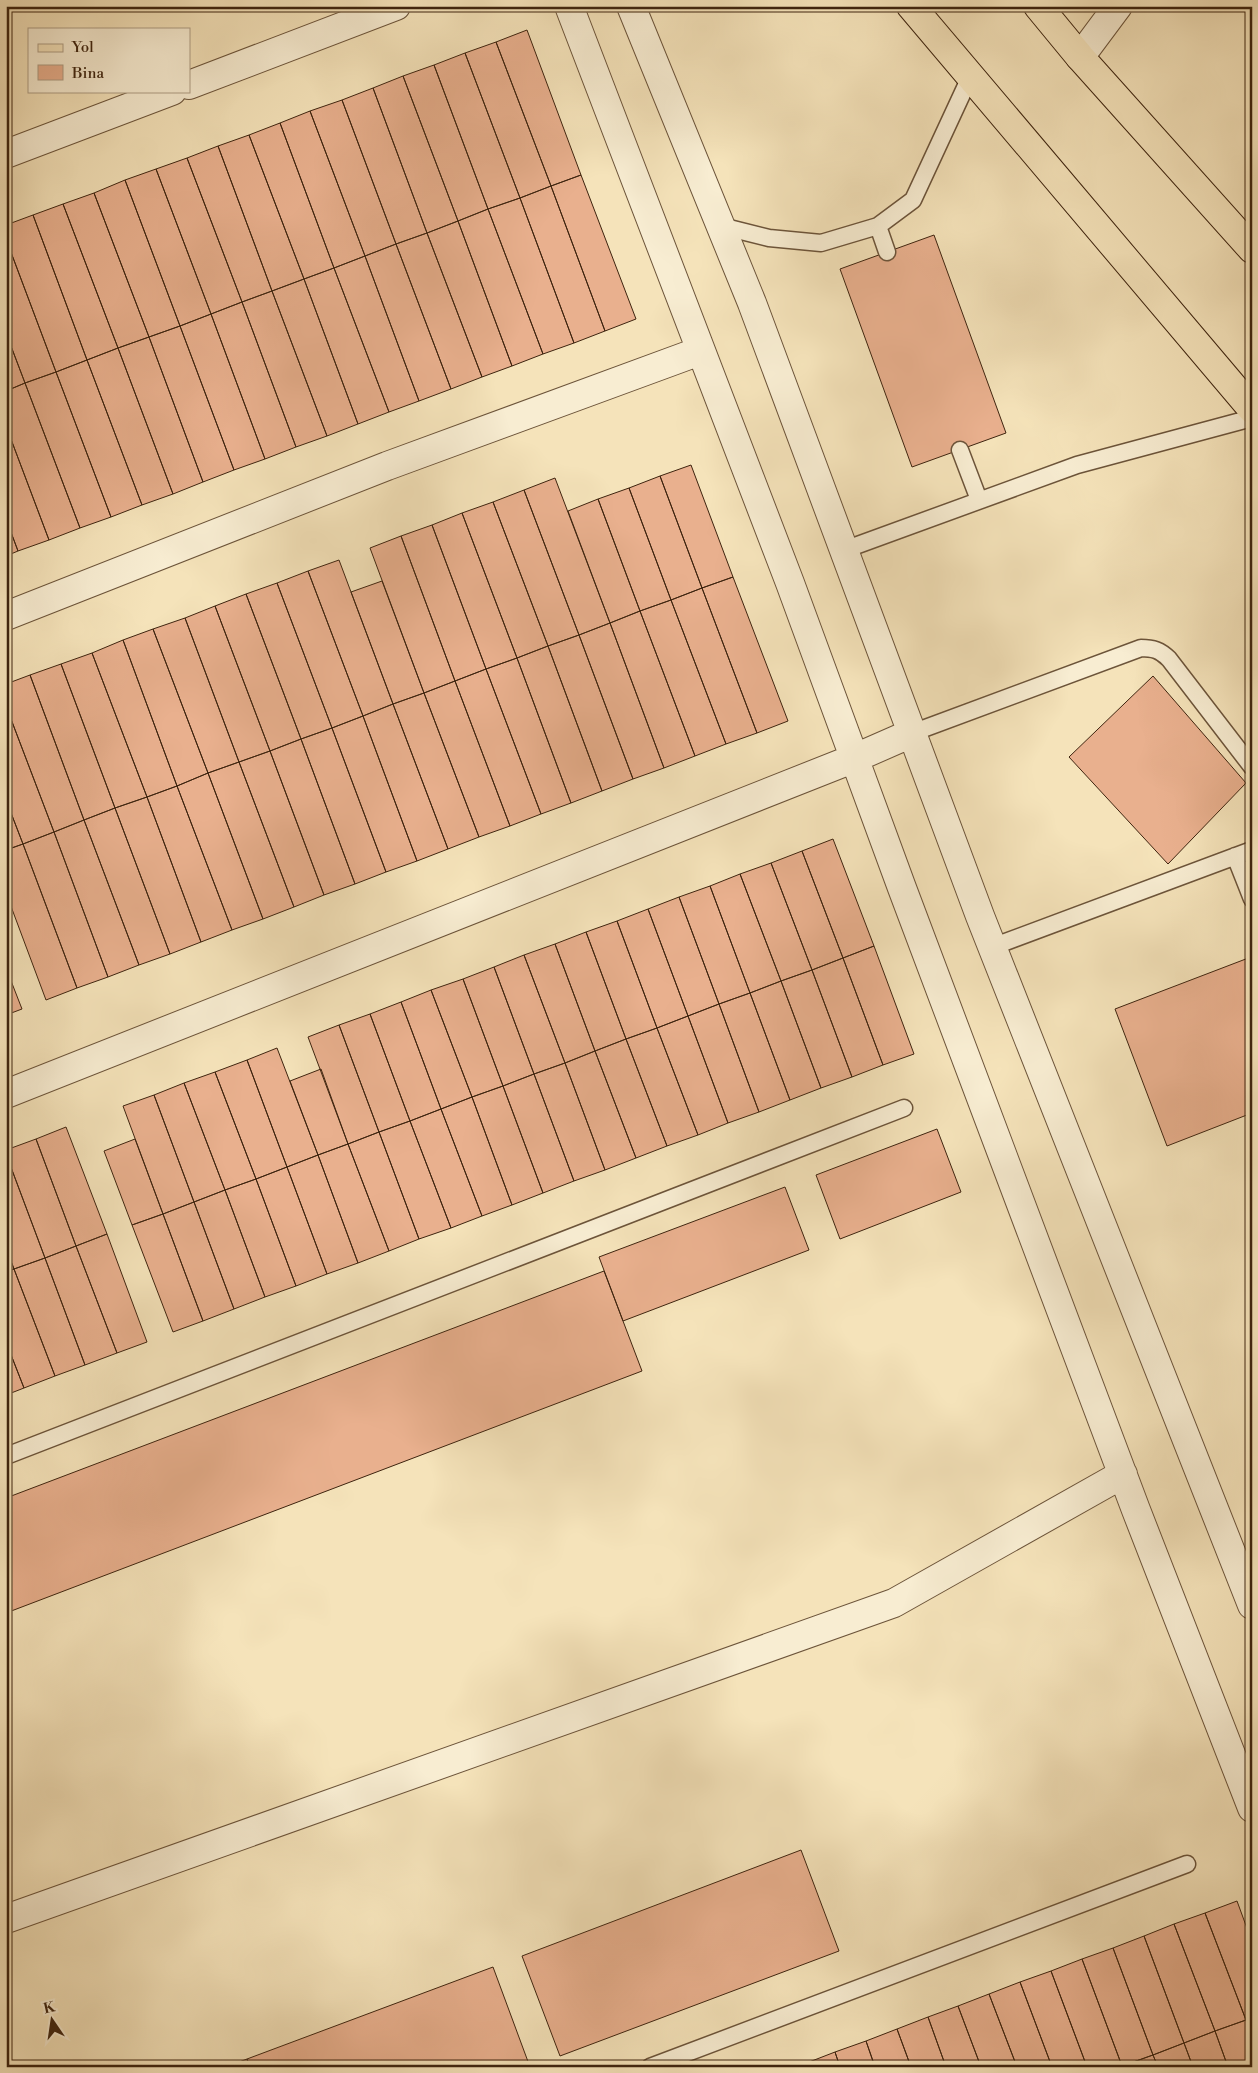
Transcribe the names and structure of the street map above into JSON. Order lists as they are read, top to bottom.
{
  "legend": ["Yol", "Bina"],
  "north": "top"
}
